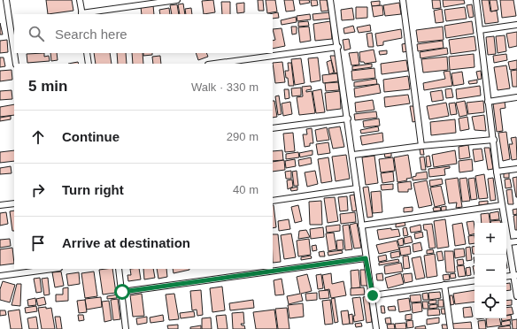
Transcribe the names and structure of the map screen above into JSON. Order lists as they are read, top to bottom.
{
  "page": {
    "search": "Search here",
    "heading": ["5 min", "Walk · 330 m"],
    "list": [
      ["Continue", "290 m"],
      ["Turn right", "40 m"],
      "Arrive at destination"
    ],
    "map_buttons": ["+", "−"]
  }
}
